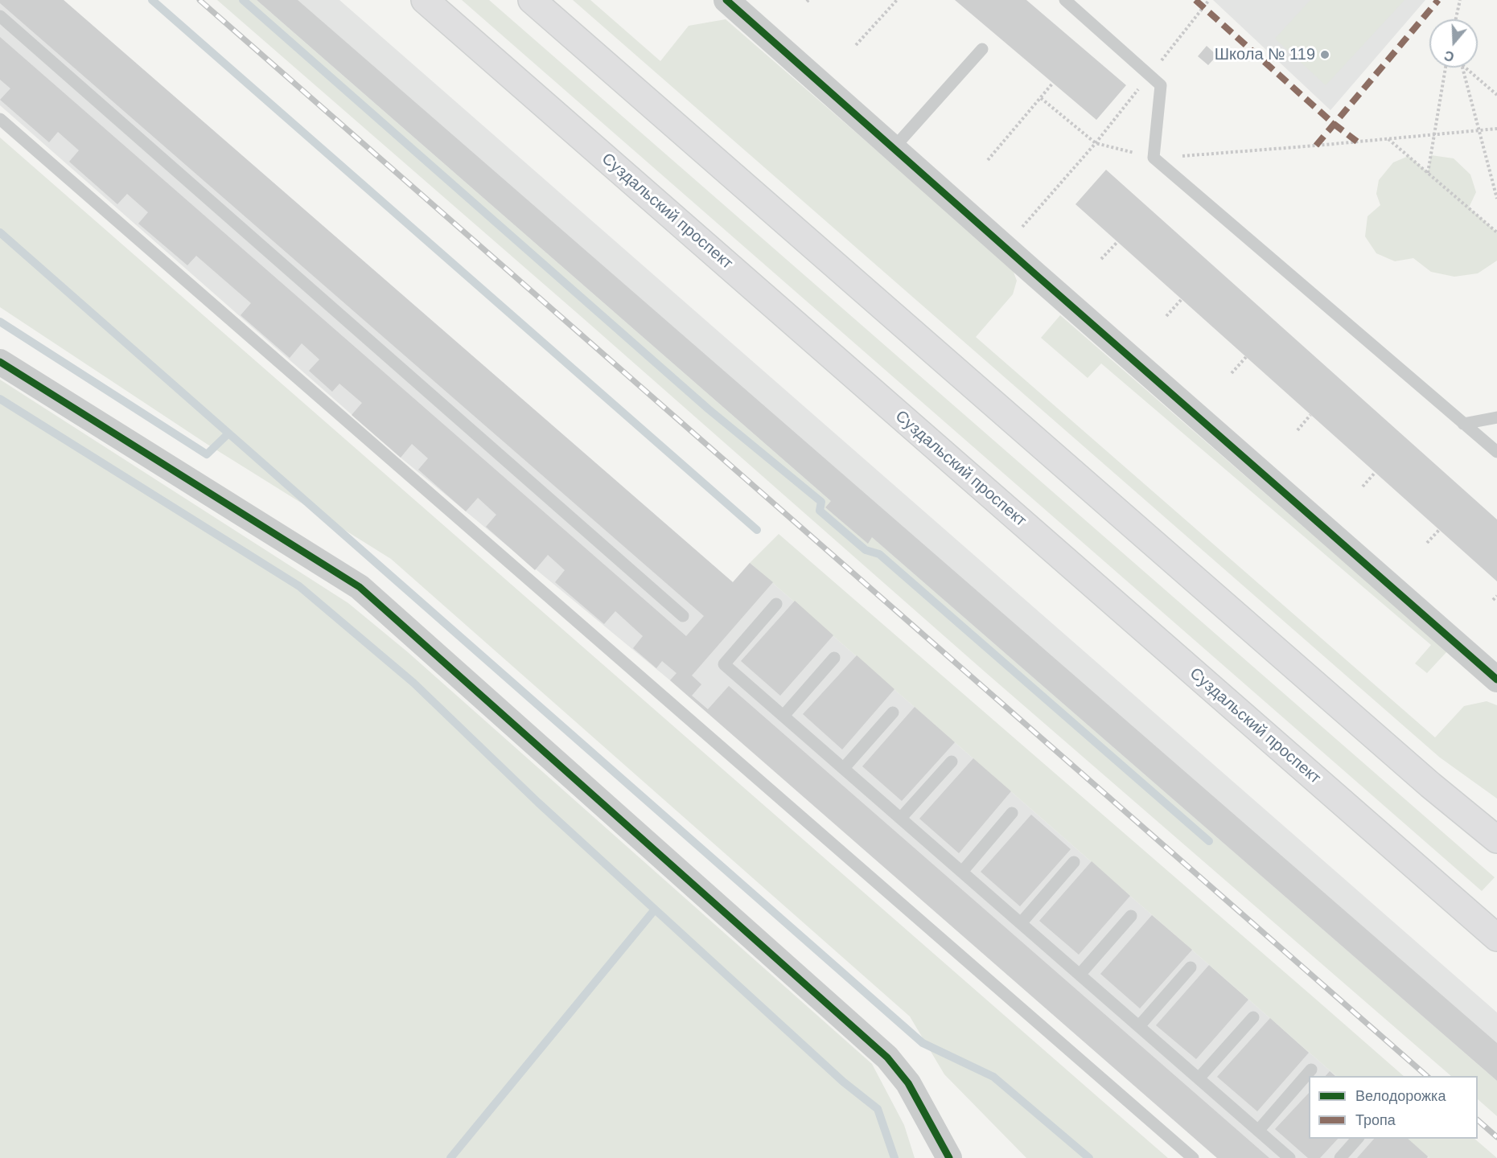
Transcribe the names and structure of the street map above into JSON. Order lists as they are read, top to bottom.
{
  "streets": {
    "main road": ["Суздальский проспект"]
  },
  "places": ["Школа № 119"],
  "legend": ["Велодорожка", "Тропа"],
  "north": "bottom"
}
